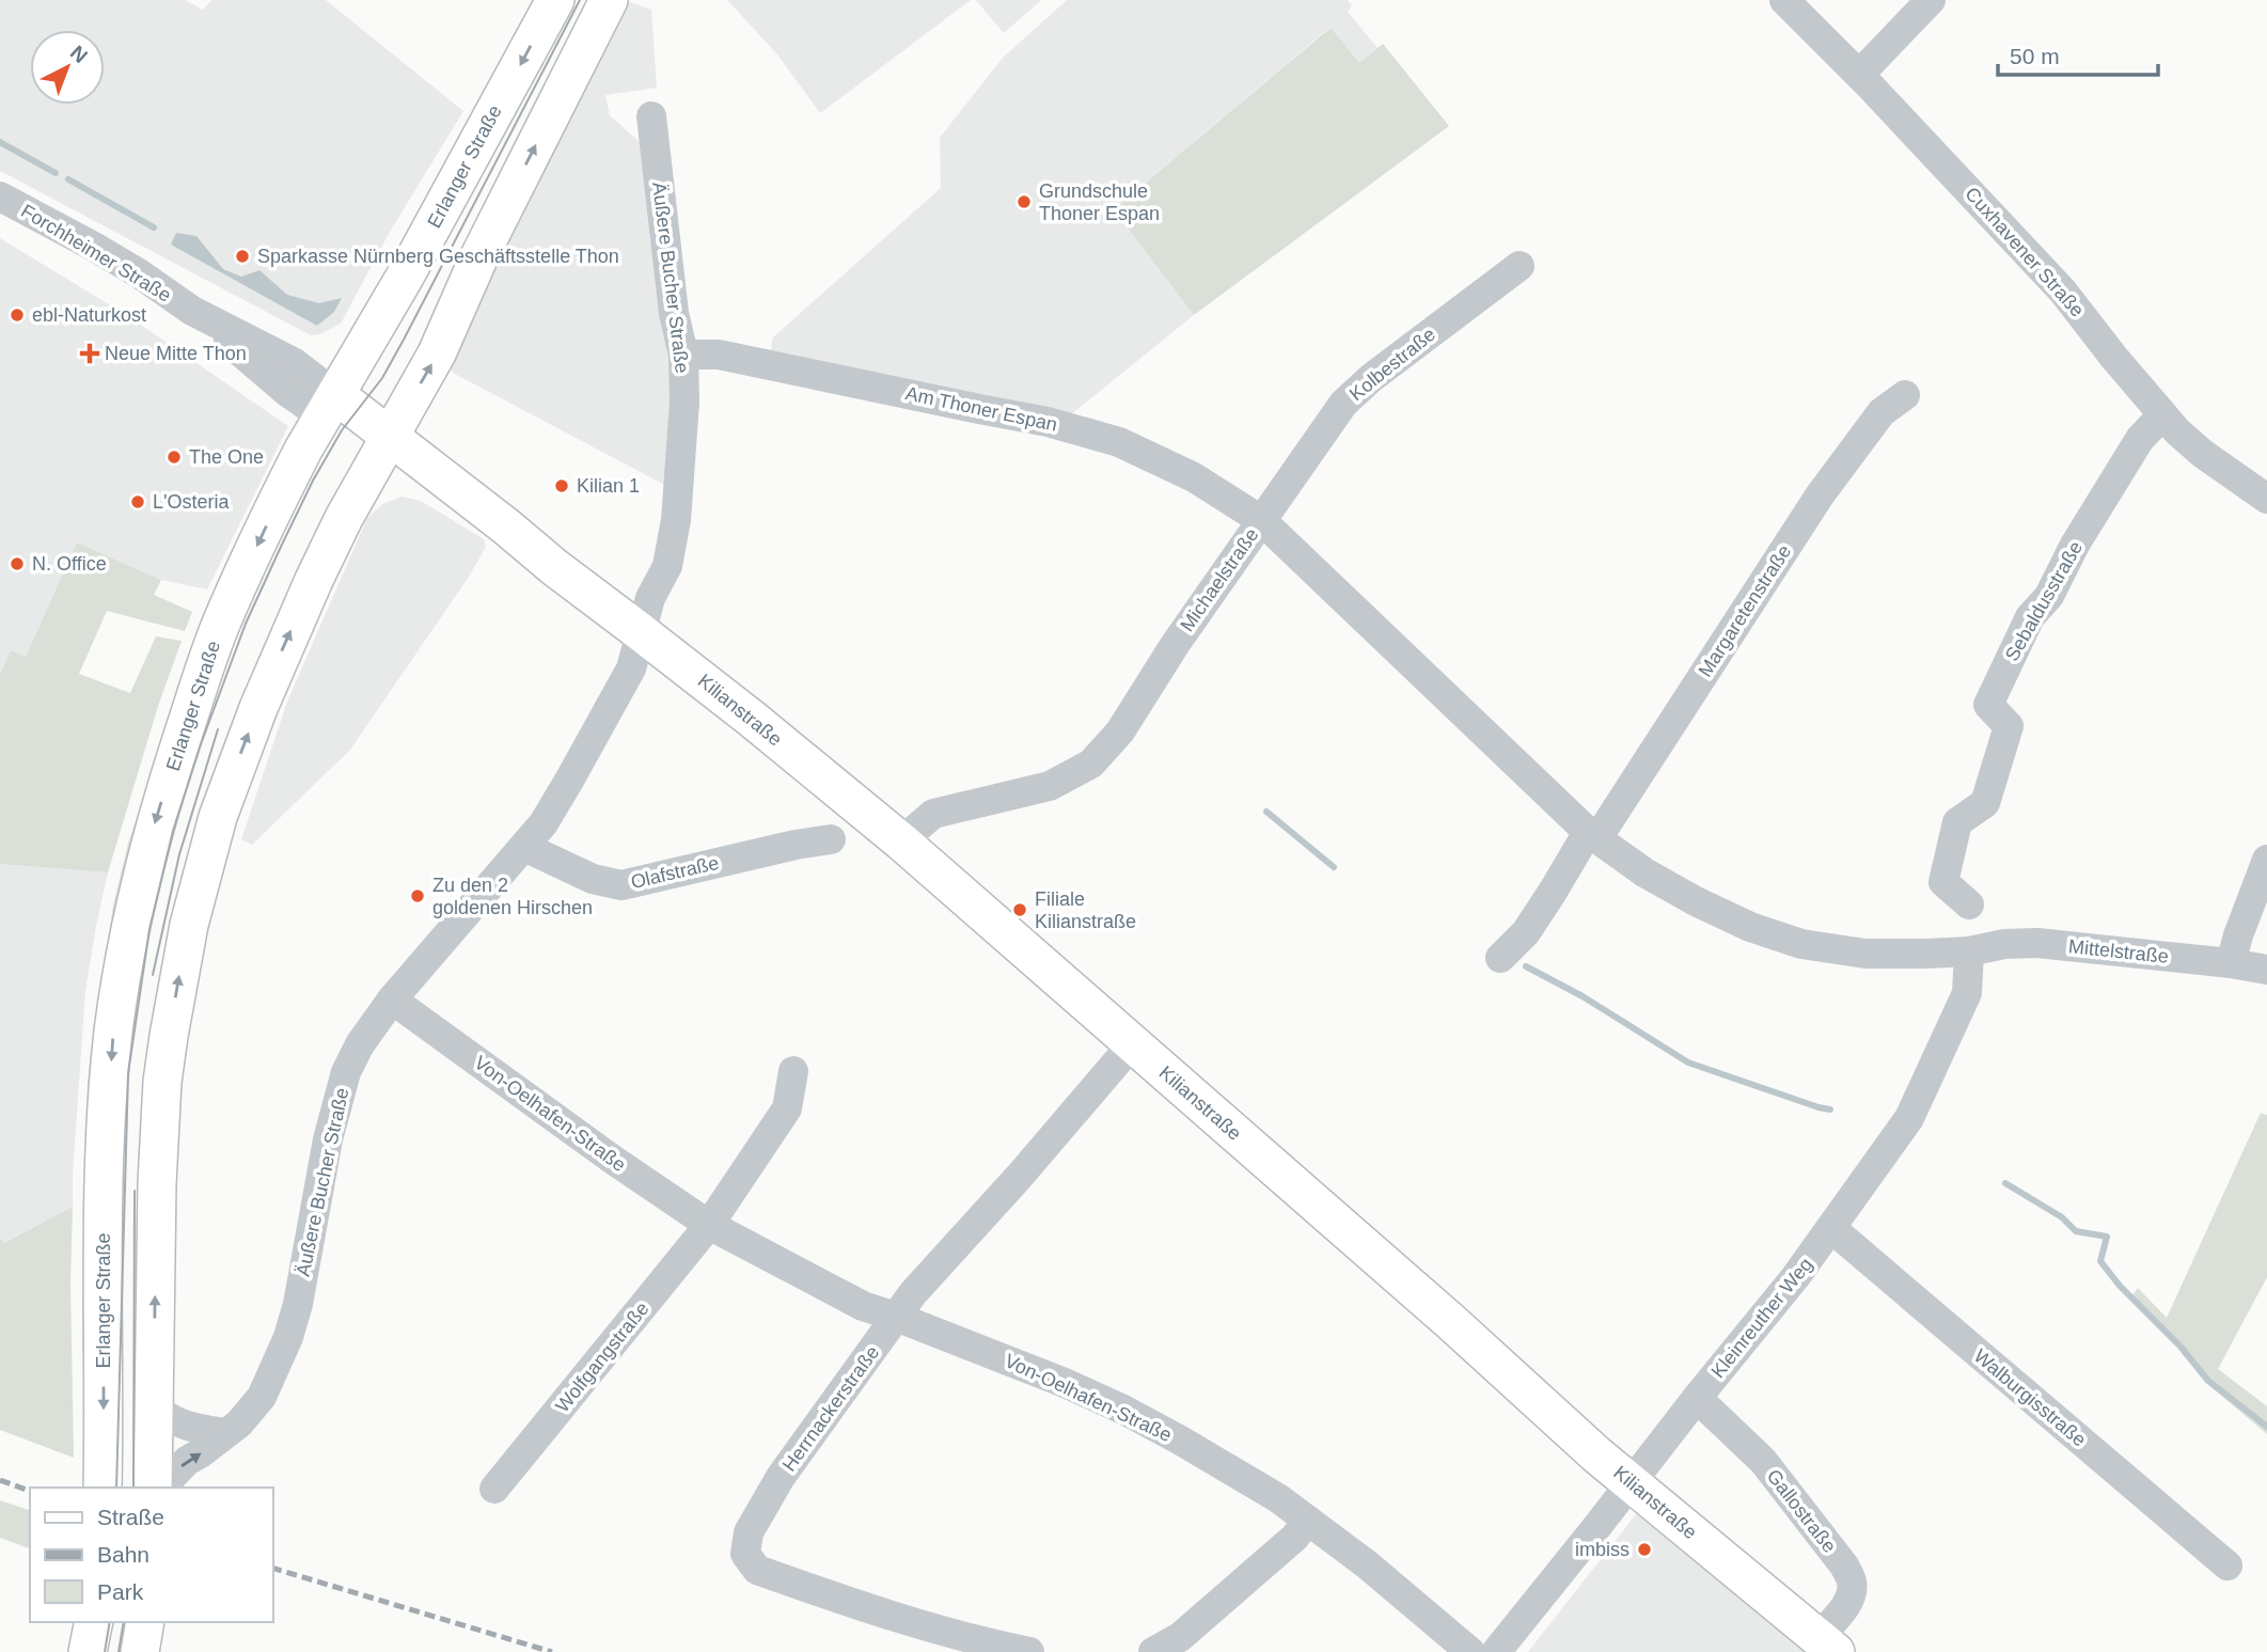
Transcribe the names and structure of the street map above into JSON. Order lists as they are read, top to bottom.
{
  "streets": {
    "main road": ["Erlanger Straße", "Kilianstraße"],
    "street": [
      "Cuxhavener Straße",
      "Forchheimer Straße",
      "Äußere Bucher Straße",
      "Kolbestraße",
      "Am Thoner Espan",
      "Michaelstraße",
      "Sebaldusstraße",
      "Margaretenstraße",
      "Olafstraße",
      "Mittelstraße",
      "Von-Oelhafen-Straße",
      "Kleinreuther Weg",
      "Wolfgangstraße",
      "Walburgisstraße",
      "Herrnackerstraße",
      "Gallostraße"
    ]
  },
  "crossings": [
    ["Erlanger Straße", "Forchheimer Straße"],
    ["Erlanger Straße", "Kilianstraße"],
    ["Cuxhavener Straße", "Sebaldusstraße"],
    ["Forchheimer Straße", "Kilianstraße"],
    ["Äußere Bucher Straße", "Am Thoner Espan"],
    ["Äußere Bucher Straße", "Kilianstraße"],
    ["Äußere Bucher Straße", "Olafstraße"],
    ["Äußere Bucher Straße", "Von-Oelhafen-Straße"],
    ["Kolbestraße", "Am Thoner Espan"],
    ["Kolbestraße", "Michaelstraße"],
    ["Am Thoner Espan", "Michaelstraße"],
    ["Michaelstraße", "Margaretenstraße"],
    ["Michaelstraße", "Kilianstraße"],
    ["Michaelstraße", "Mittelstraße"],
    ["Michaelstraße", "Kleinreuther Weg"],
    ["Kilianstraße", "Kleinreuther Weg"],
    ["Kilianstraße", "Herrnackerstraße"],
    ["Kilianstraße", "Gallostraße"],
    ["Mittelstraße", "Kleinreuther Weg"],
    ["Von-Oelhafen-Straße", "Wolfgangstraße"],
    ["Von-Oelhafen-Straße", "Herrnackerstraße"],
    ["Kleinreuther Weg", "Walburgisstraße"],
    ["Kleinreuther Weg", "Gallostraße"]
  ],
  "places": {
    "other": [
      "Grundschule Thoner Espan",
      "Sparkasse Nürnberg Geschäftsstelle Thon",
      "ebl-Naturkost",
      "The One",
      "Kilian 1",
      "L'Osteria",
      "N. Office",
      "Zu den 2 goldenen Hirschen",
      "Filiale Kilianstraße",
      "imbiss"
    ],
    "health": ["Neue Mitte Thon"]
  },
  "legend": ["Straße", "Bahn", "Park"],
  "scale_bar": "50 m",
  "north": "top right"
}
